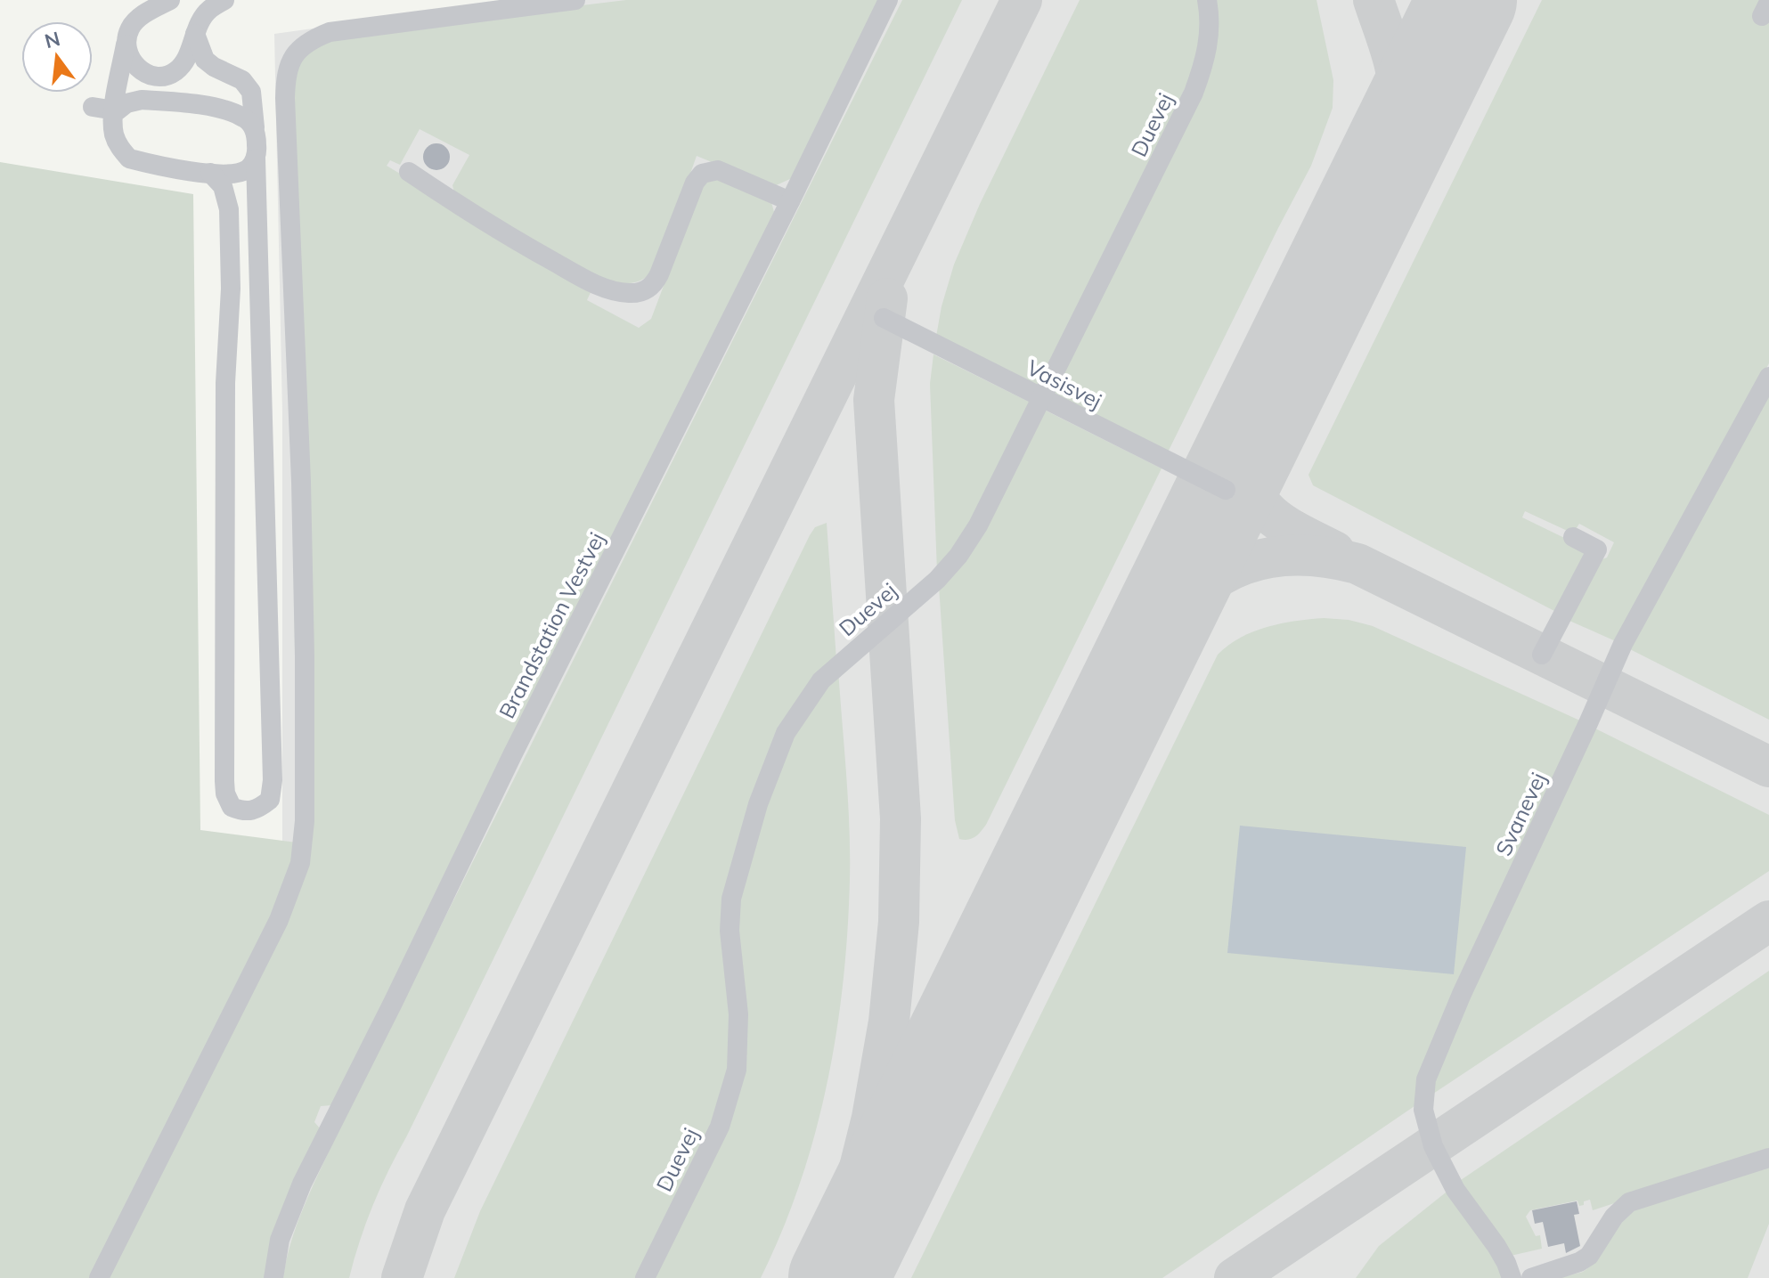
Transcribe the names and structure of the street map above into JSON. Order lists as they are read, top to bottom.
{
  "streets": {
    "lane": [
      "Duevej",
      "Vasisvej",
      "Brandstation Vestvej",
      "Svanevej"
    ]
  },
  "crossings": [
    ["Duevej", "Vasisvej"]
  ],
  "north": "top"
}
